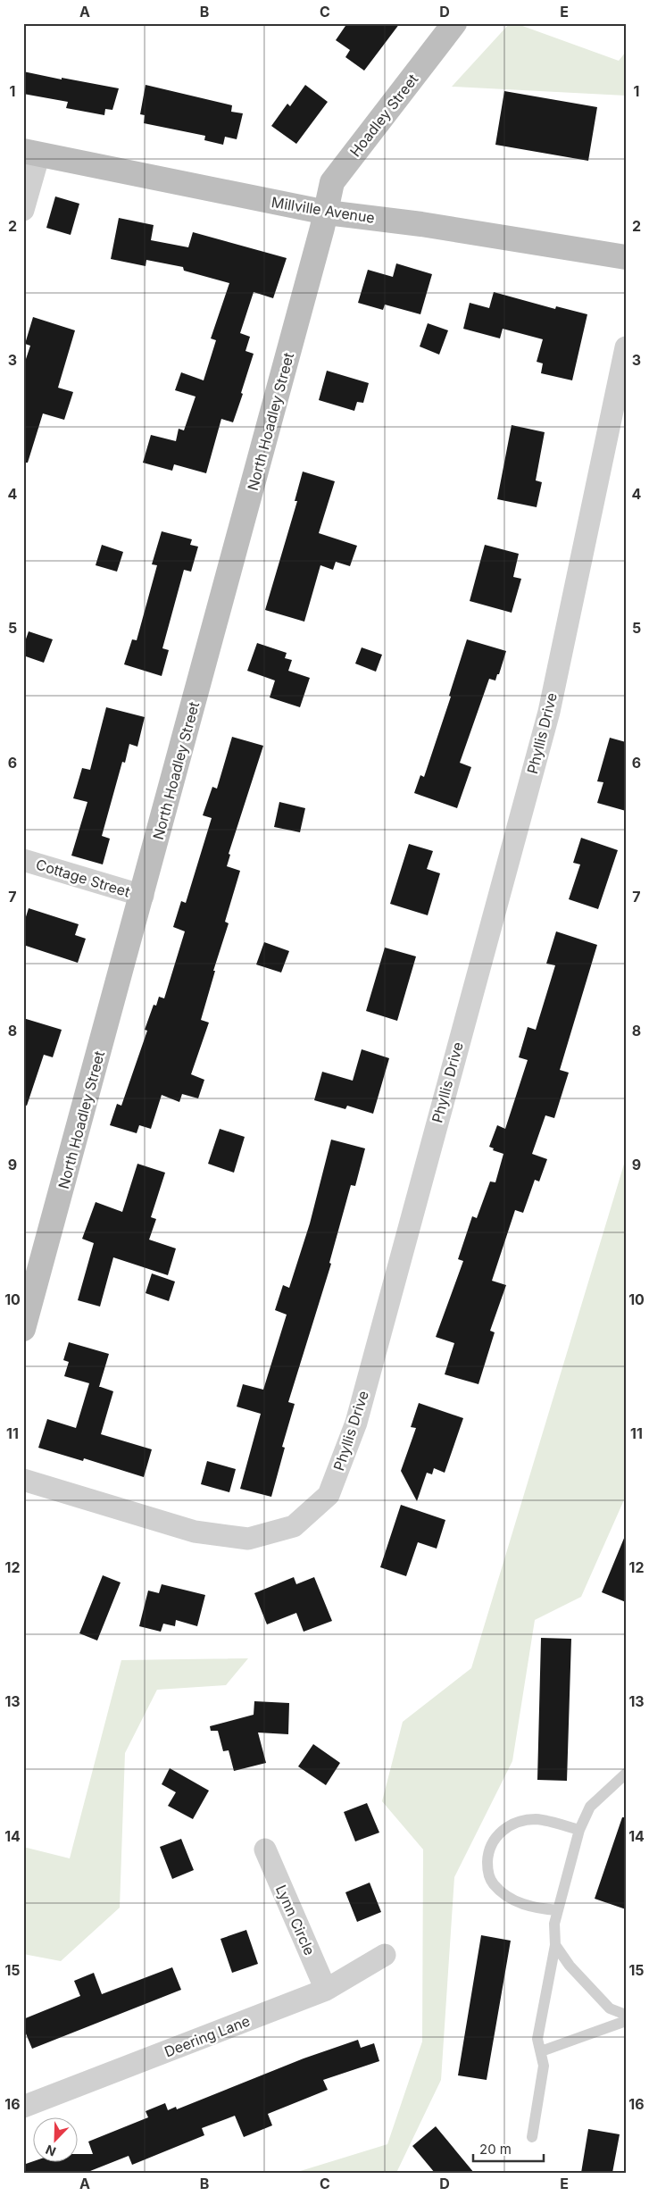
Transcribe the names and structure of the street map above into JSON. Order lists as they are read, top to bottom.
{
  "streets": {
    "street": [
      "Hoadley Street",
      "Millville Avenue",
      "North Hoadley Street",
      "Phyllis Drive",
      "Cottage Street",
      "Lynn Circle",
      "Deering Lane"
    ]
  },
  "crossings": [
    ["Hoadley Street", "Millville Avenue"],
    ["Hoadley Street", "North Hoadley Street"],
    ["Millville Avenue", "North Hoadley Street"],
    ["North Hoadley Street", "Cottage Street"],
    ["Lynn Circle", "Deering Lane"]
  ],
  "scale_bar": "20 m",
  "north": "bottom left",
  "grid": {
    "columns": [
      "A",
      "B",
      "C",
      "D",
      "E"
    ],
    "rows": [
      "1",
      "2",
      "3",
      "4",
      "5",
      "6",
      "7",
      "8",
      "9",
      "10",
      "11",
      "12",
      "13",
      "14",
      "15",
      "16"
    ]
  }
}
